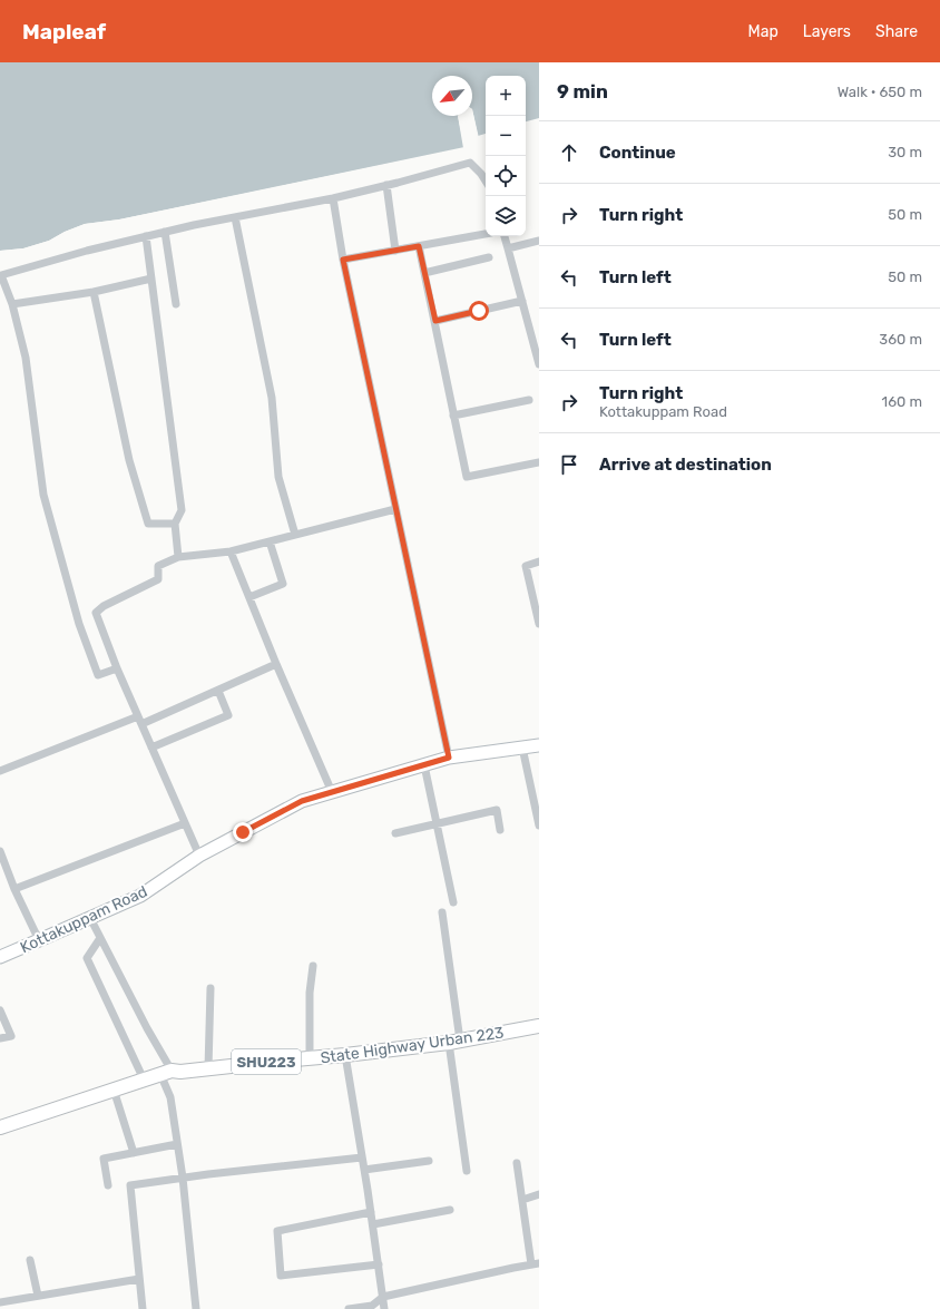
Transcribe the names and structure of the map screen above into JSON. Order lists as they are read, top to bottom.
{
  "streets": {
    "main road": ["State Highway Urban 223", "SHU223"],
    "street": ["Kottakuppam Road"]
  },
  "north": "bottom left",
  "page": {
    "header": "Mapleaf",
    "nav": ["Map", "Layers", "Share"],
    "heading": ["9 min", "Walk · 650 m"],
    "map_buttons": ["+", "−"],
    "list": [
      ["Continue", "30 m"],
      ["Turn right", "50 m"],
      ["Turn left", "50 m"],
      ["Turn left", "360 m"],
      ["Turn right", "Kottakuppam Road", "160 m"],
      "Arrive at destination"
    ]
  }
}
